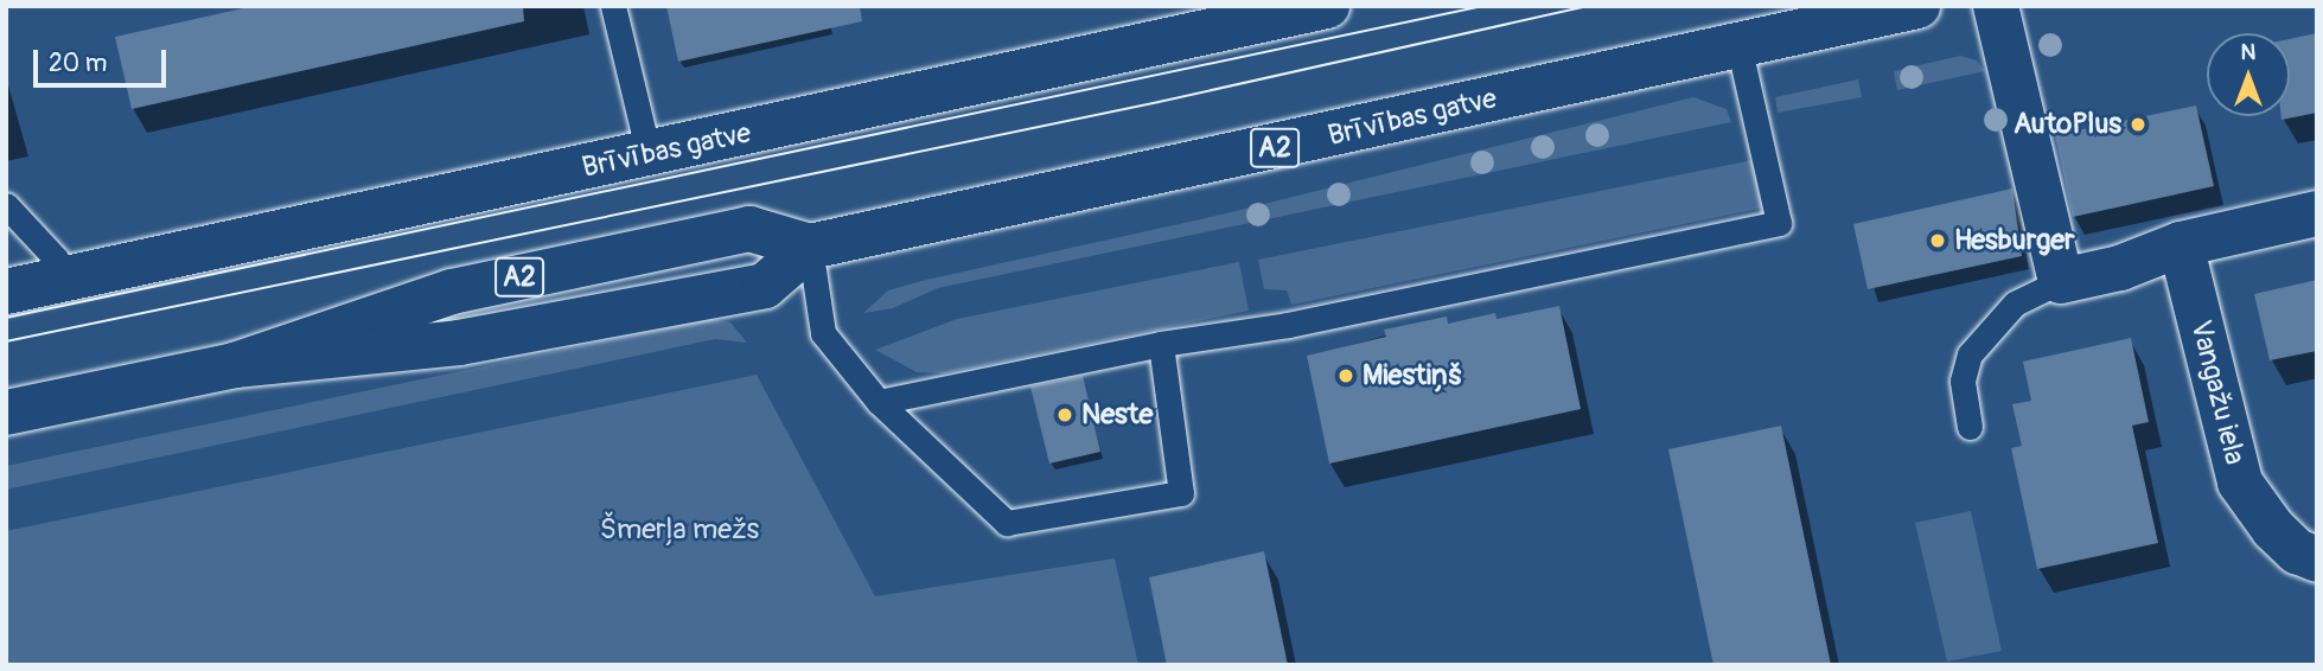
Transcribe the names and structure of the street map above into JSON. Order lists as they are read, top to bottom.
{
  "streets": {
    "main road": ["Brīvības gatve", "A2", "Vangažu iela"]
  },
  "parks": ["Šmerļa mežs"],
  "places": [
    "AutoPlus",
    "Hesburger",
    "Miestiņš",
    "Neste"
  ],
  "scale_bar": "20 m",
  "north": "top"
}
